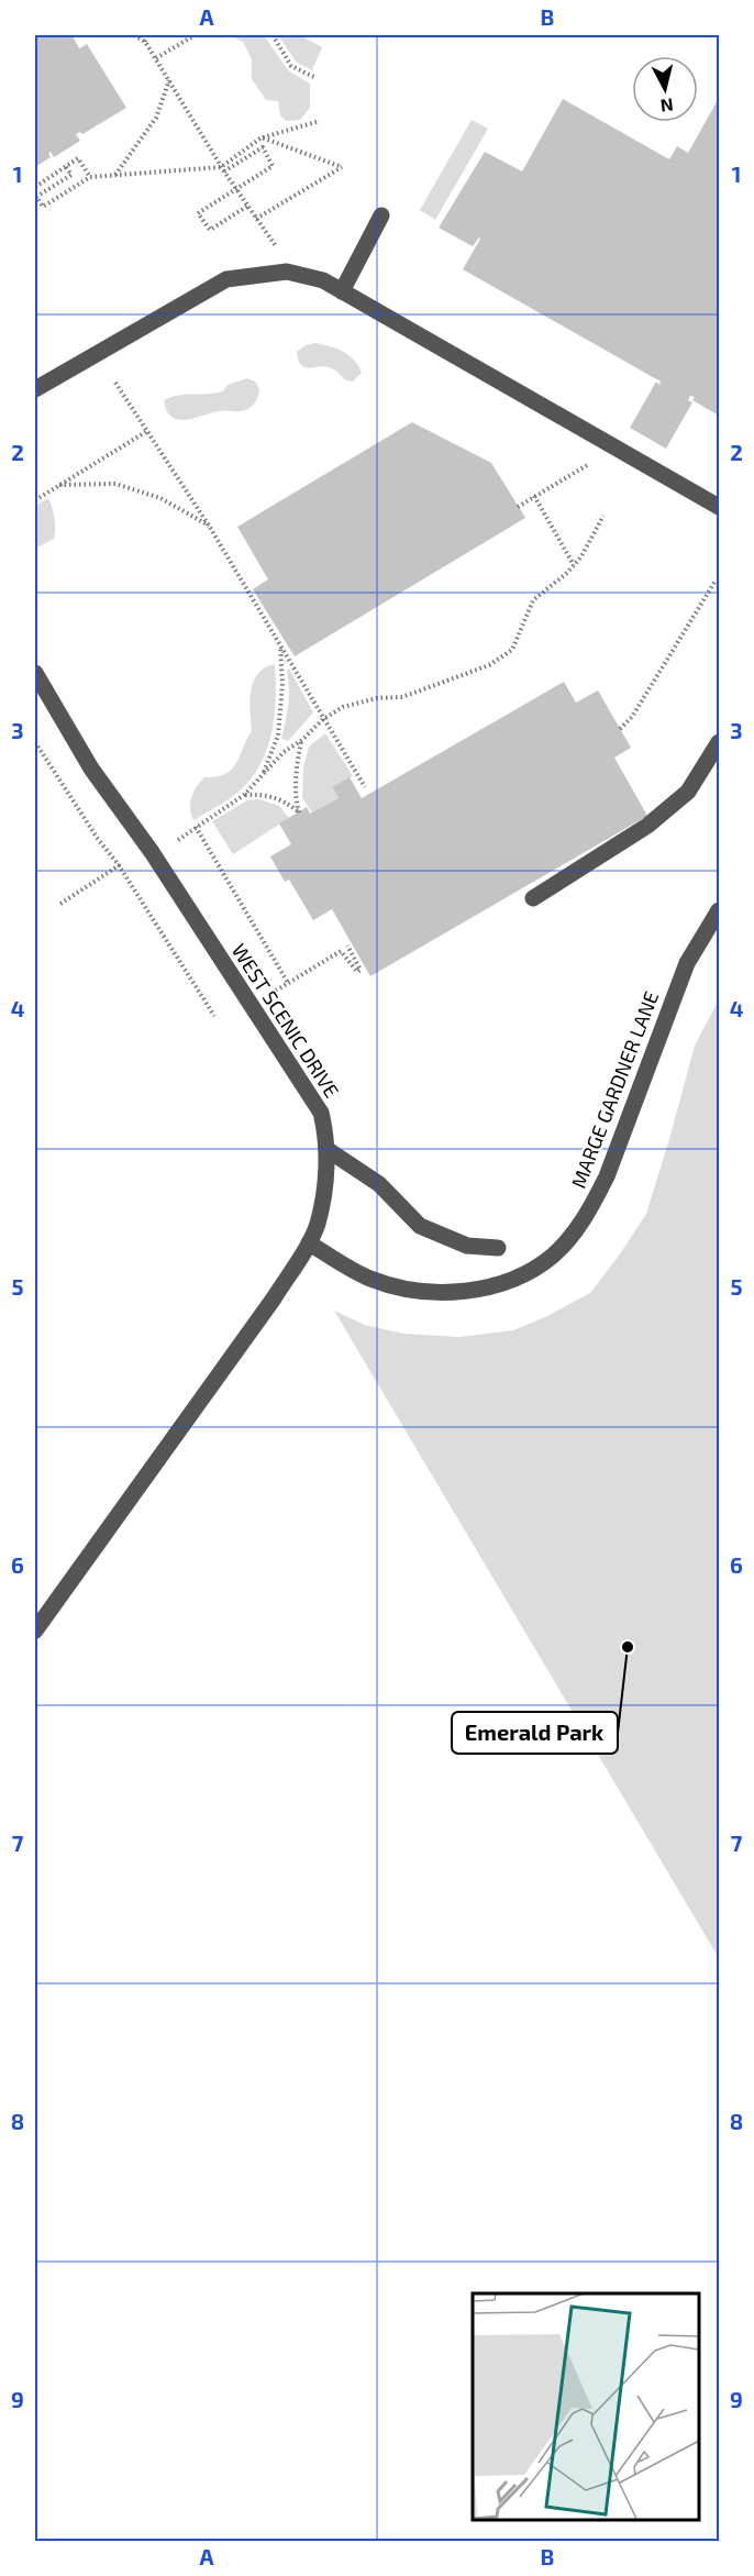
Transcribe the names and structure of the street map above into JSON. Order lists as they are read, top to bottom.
{
  "streets": {
    "street": ["WEST SCENIC DRIVE", "MARGE GARDNER LANE"]
  },
  "crossings": [
    ["WEST SCENIC DRIVE", "MARGE GARDNER LANE"]
  ],
  "places": ["Emerald Park"],
  "north": "bottom",
  "grid": {
    "columns": ["A", "B"],
    "rows": [
      "1",
      "2",
      "3",
      "4",
      "5",
      "6",
      "7",
      "8",
      "9"
    ]
  }
}
